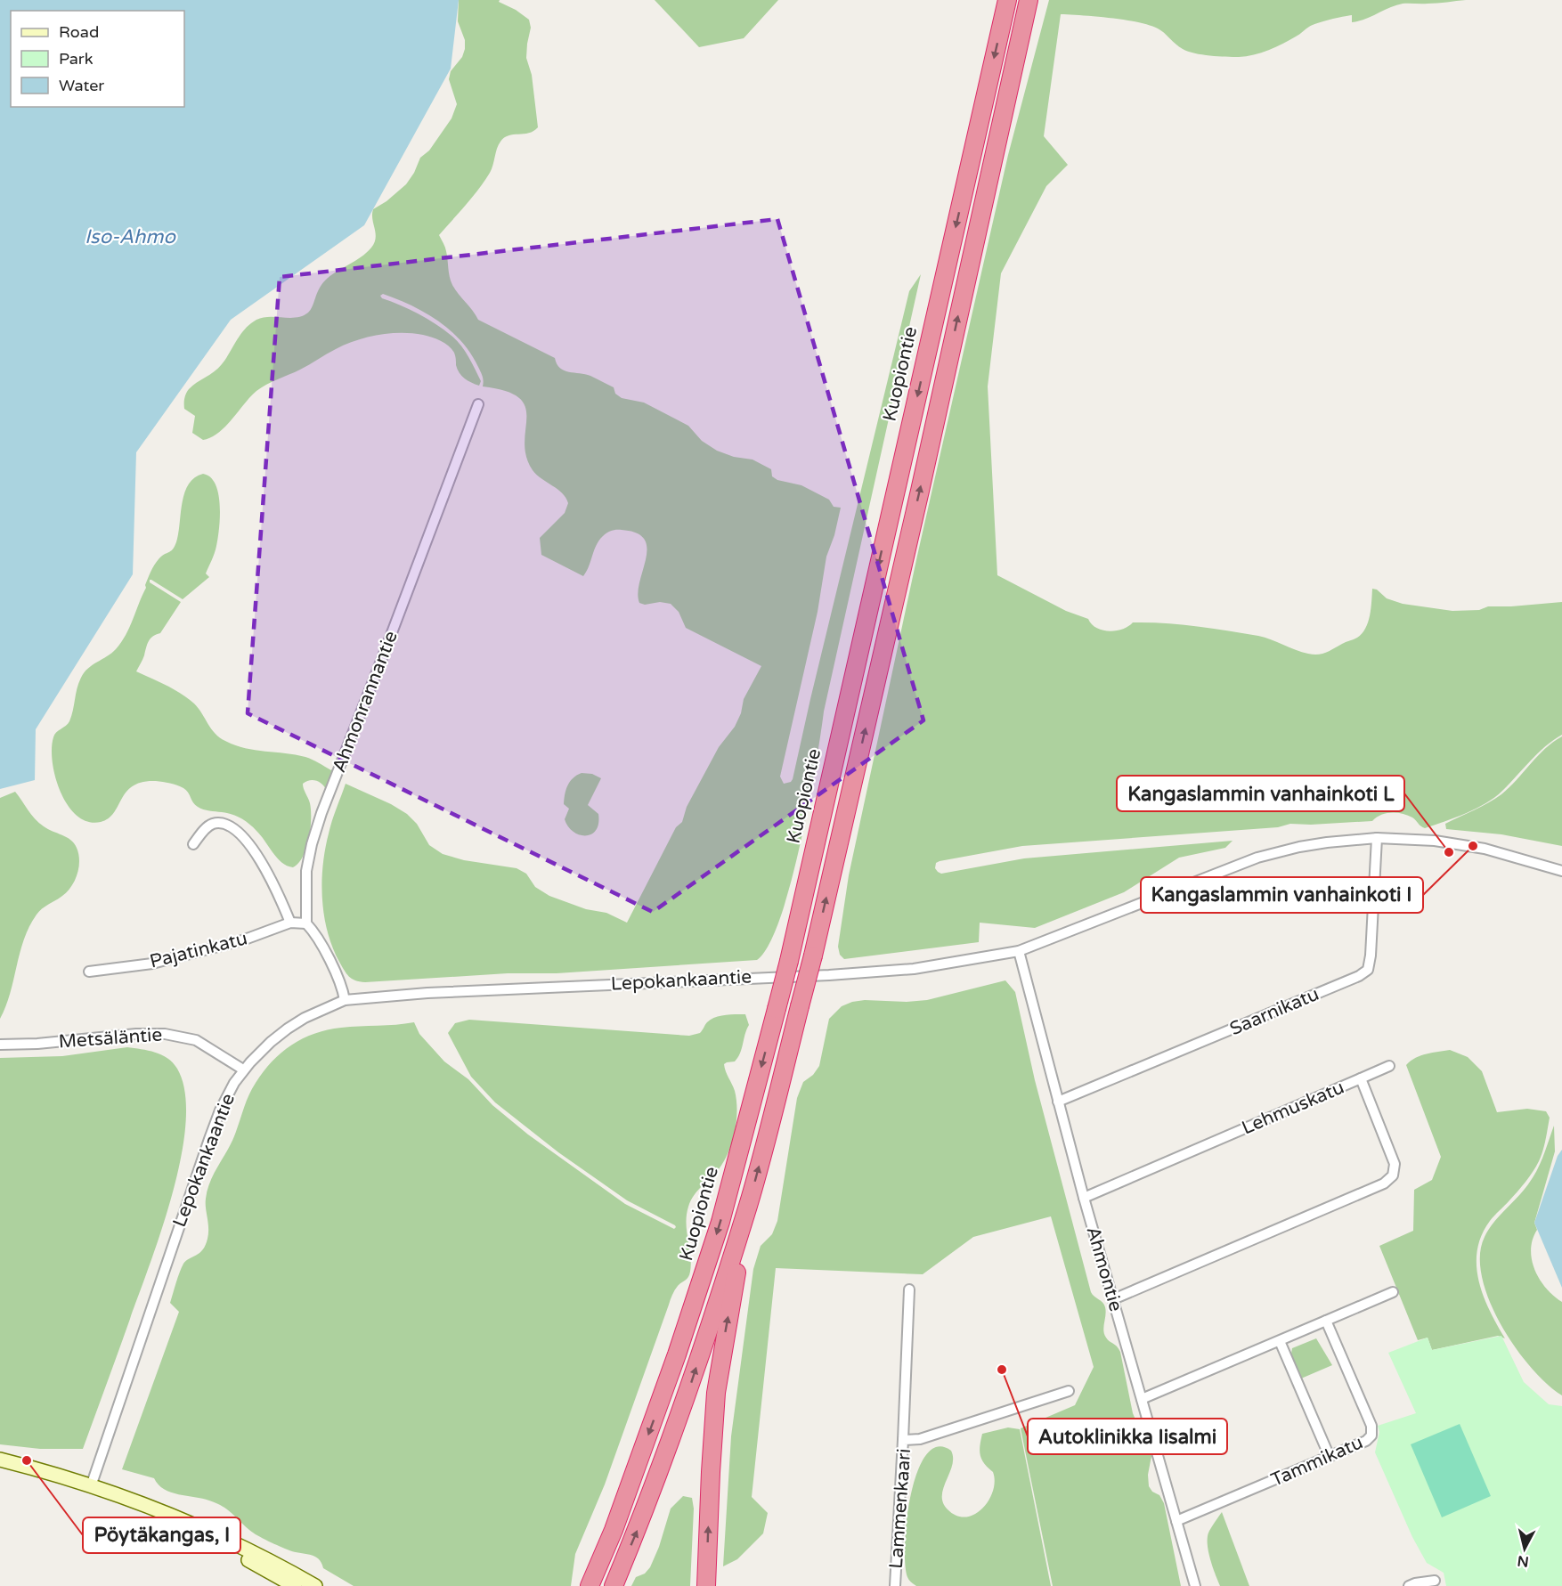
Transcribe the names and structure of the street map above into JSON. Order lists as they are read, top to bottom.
{
  "streets": {
    "highway": ["Kuopiontie"],
    "street": [
      "Ahmonrannantie",
      "Pajatinkatu",
      "Lepokankaantie",
      "Saarnikatu",
      "Metsäläntie",
      "Lehmuskatu",
      "Ahmontie",
      "Tammikatu",
      "Lammenkaari"
    ]
  },
  "crossings": [
    ["Ahmonrannantie", "Pajatinkatu"],
    ["Lepokankaantie", "Saarnikatu"],
    ["Lepokankaantie", "Metsäläntie"],
    ["Lepokankaantie", "Ahmontie"],
    ["Saarnikatu", "Ahmontie"],
    ["Lehmuskatu", "Ahmontie"],
    ["Ahmontie", "Tammikatu"]
  ],
  "water": ["Iso-Ahmo"],
  "places": [
    "Kangaslammin vanhainkoti I",
    "Kangaslammin vanhainkoti L",
    "Autoklinikka Iisalmi",
    "Pöytäkangas, I"
  ],
  "legend": ["Road", "Park", "Water"],
  "north": "bottom"
}
